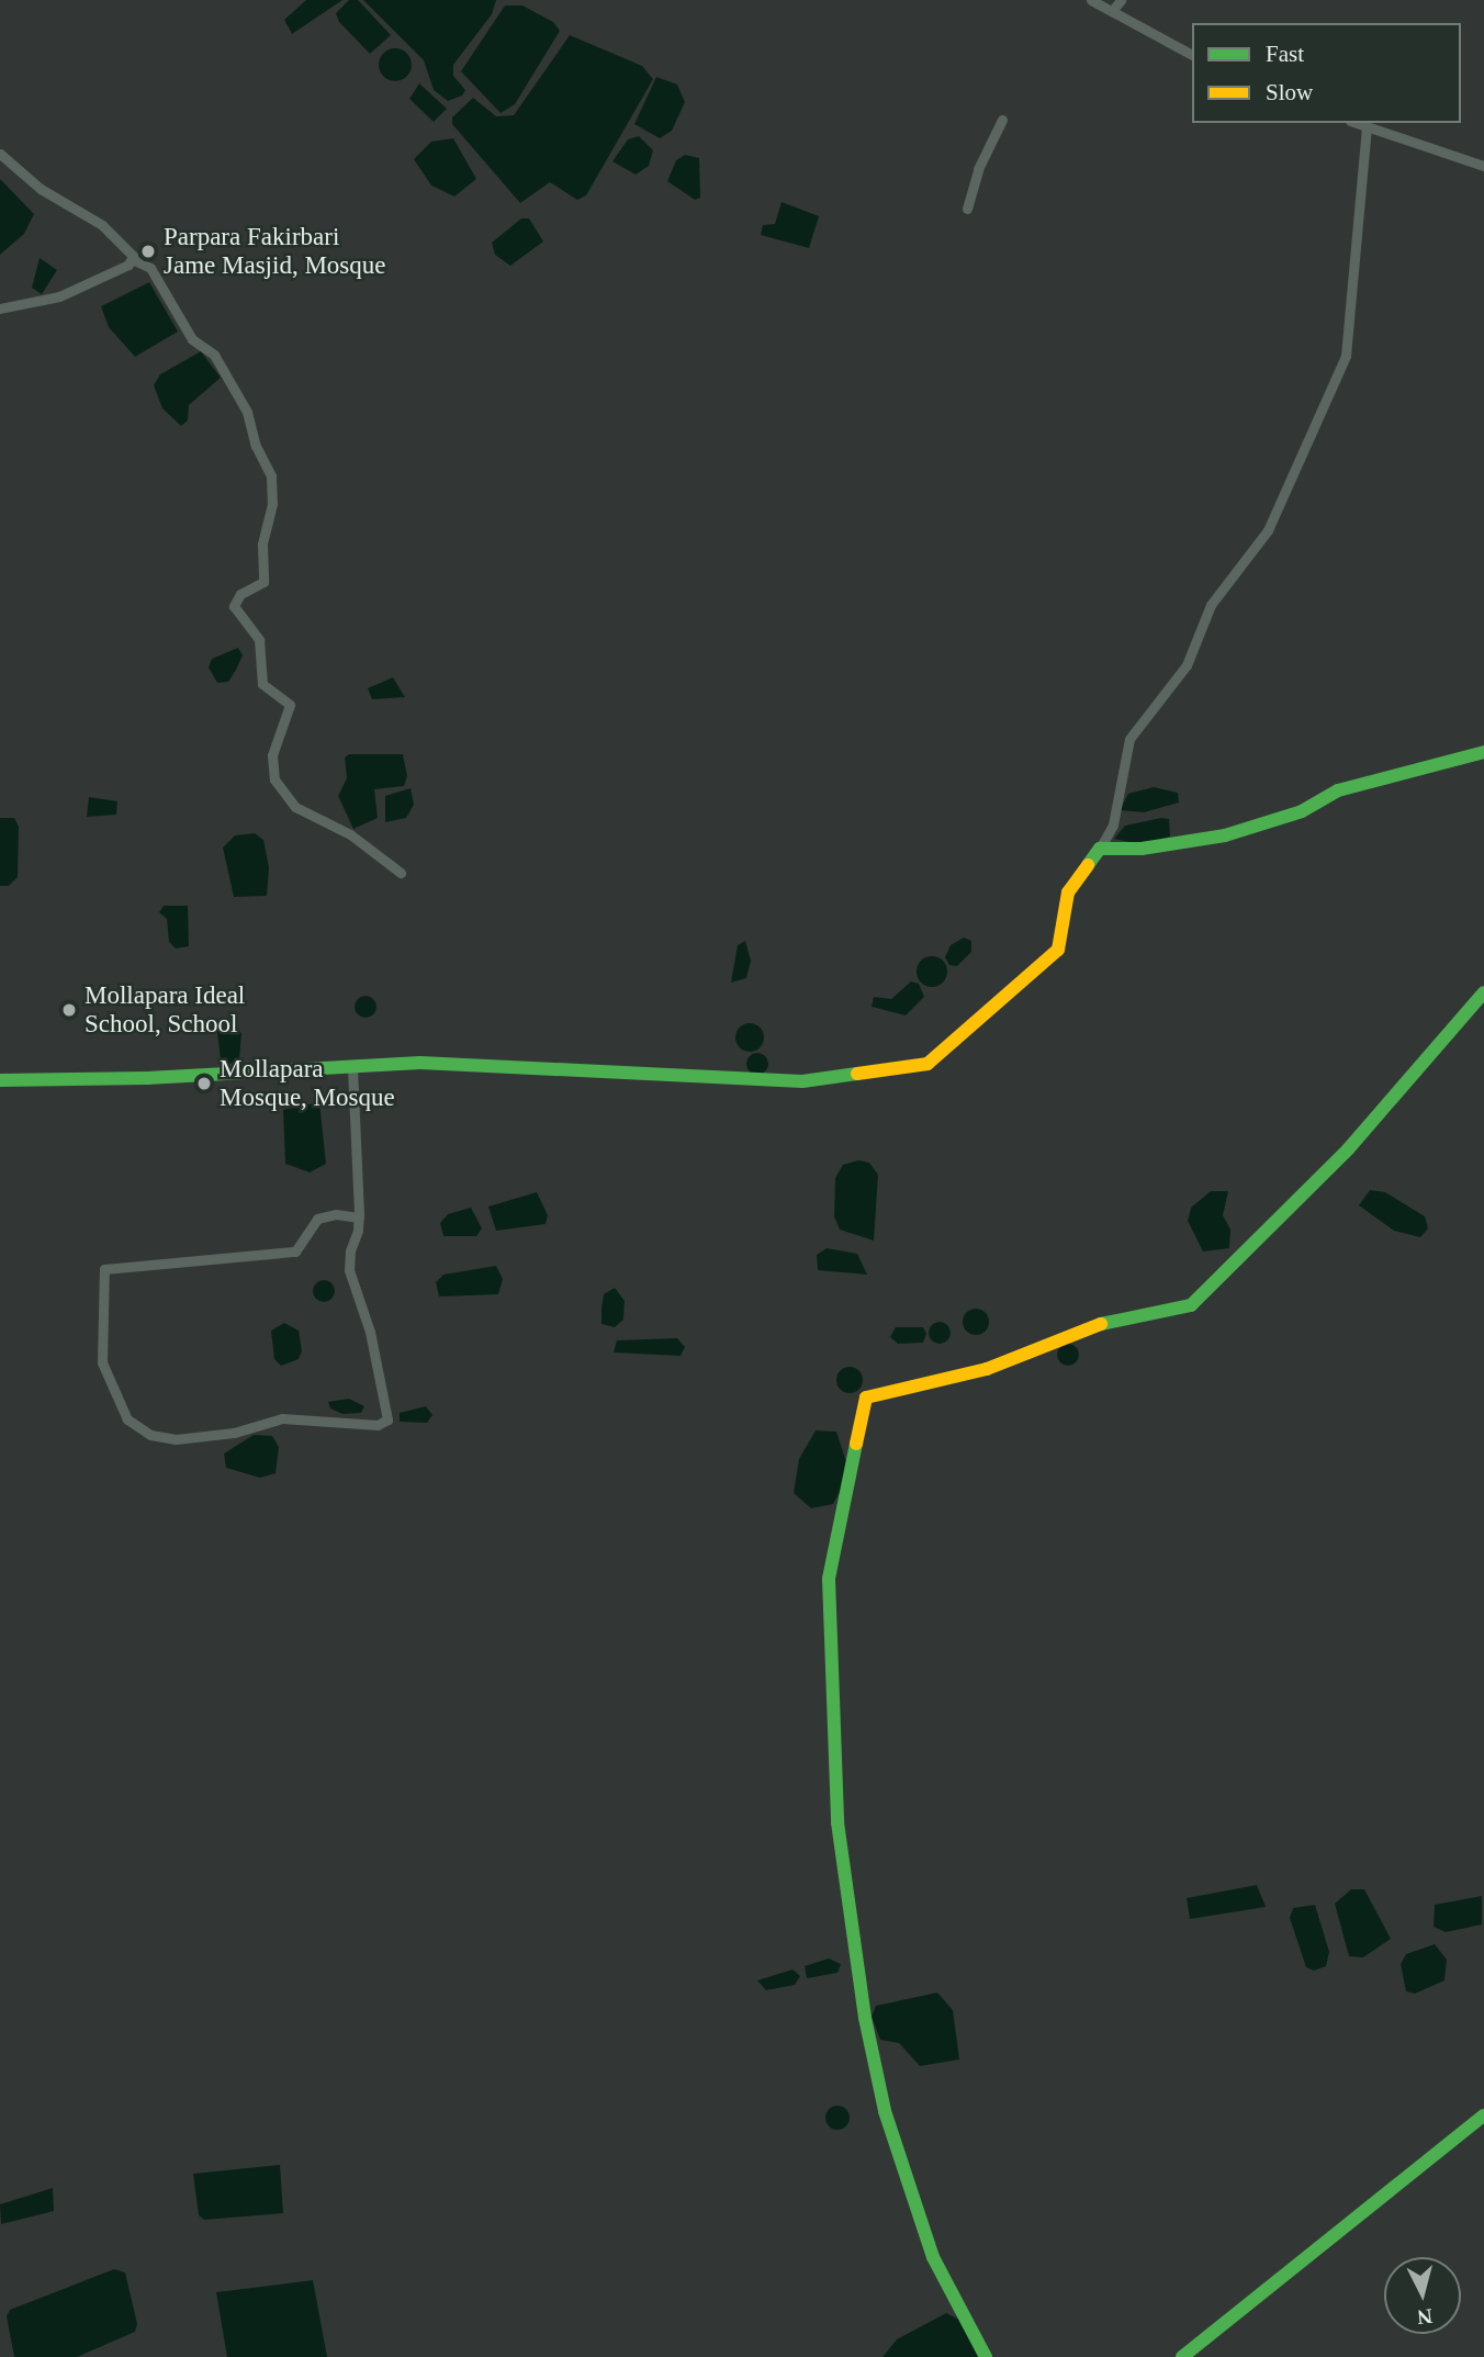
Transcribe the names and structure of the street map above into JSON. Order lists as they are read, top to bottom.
{
  "places": ["Parpara Fakirbari Jame Masjid, Mosque", "Mollapara Ideal School, School", "Mollapara Mosque, Mosque"],
  "legend": ["Fast", "Slow"],
  "north": "bottom"
}
